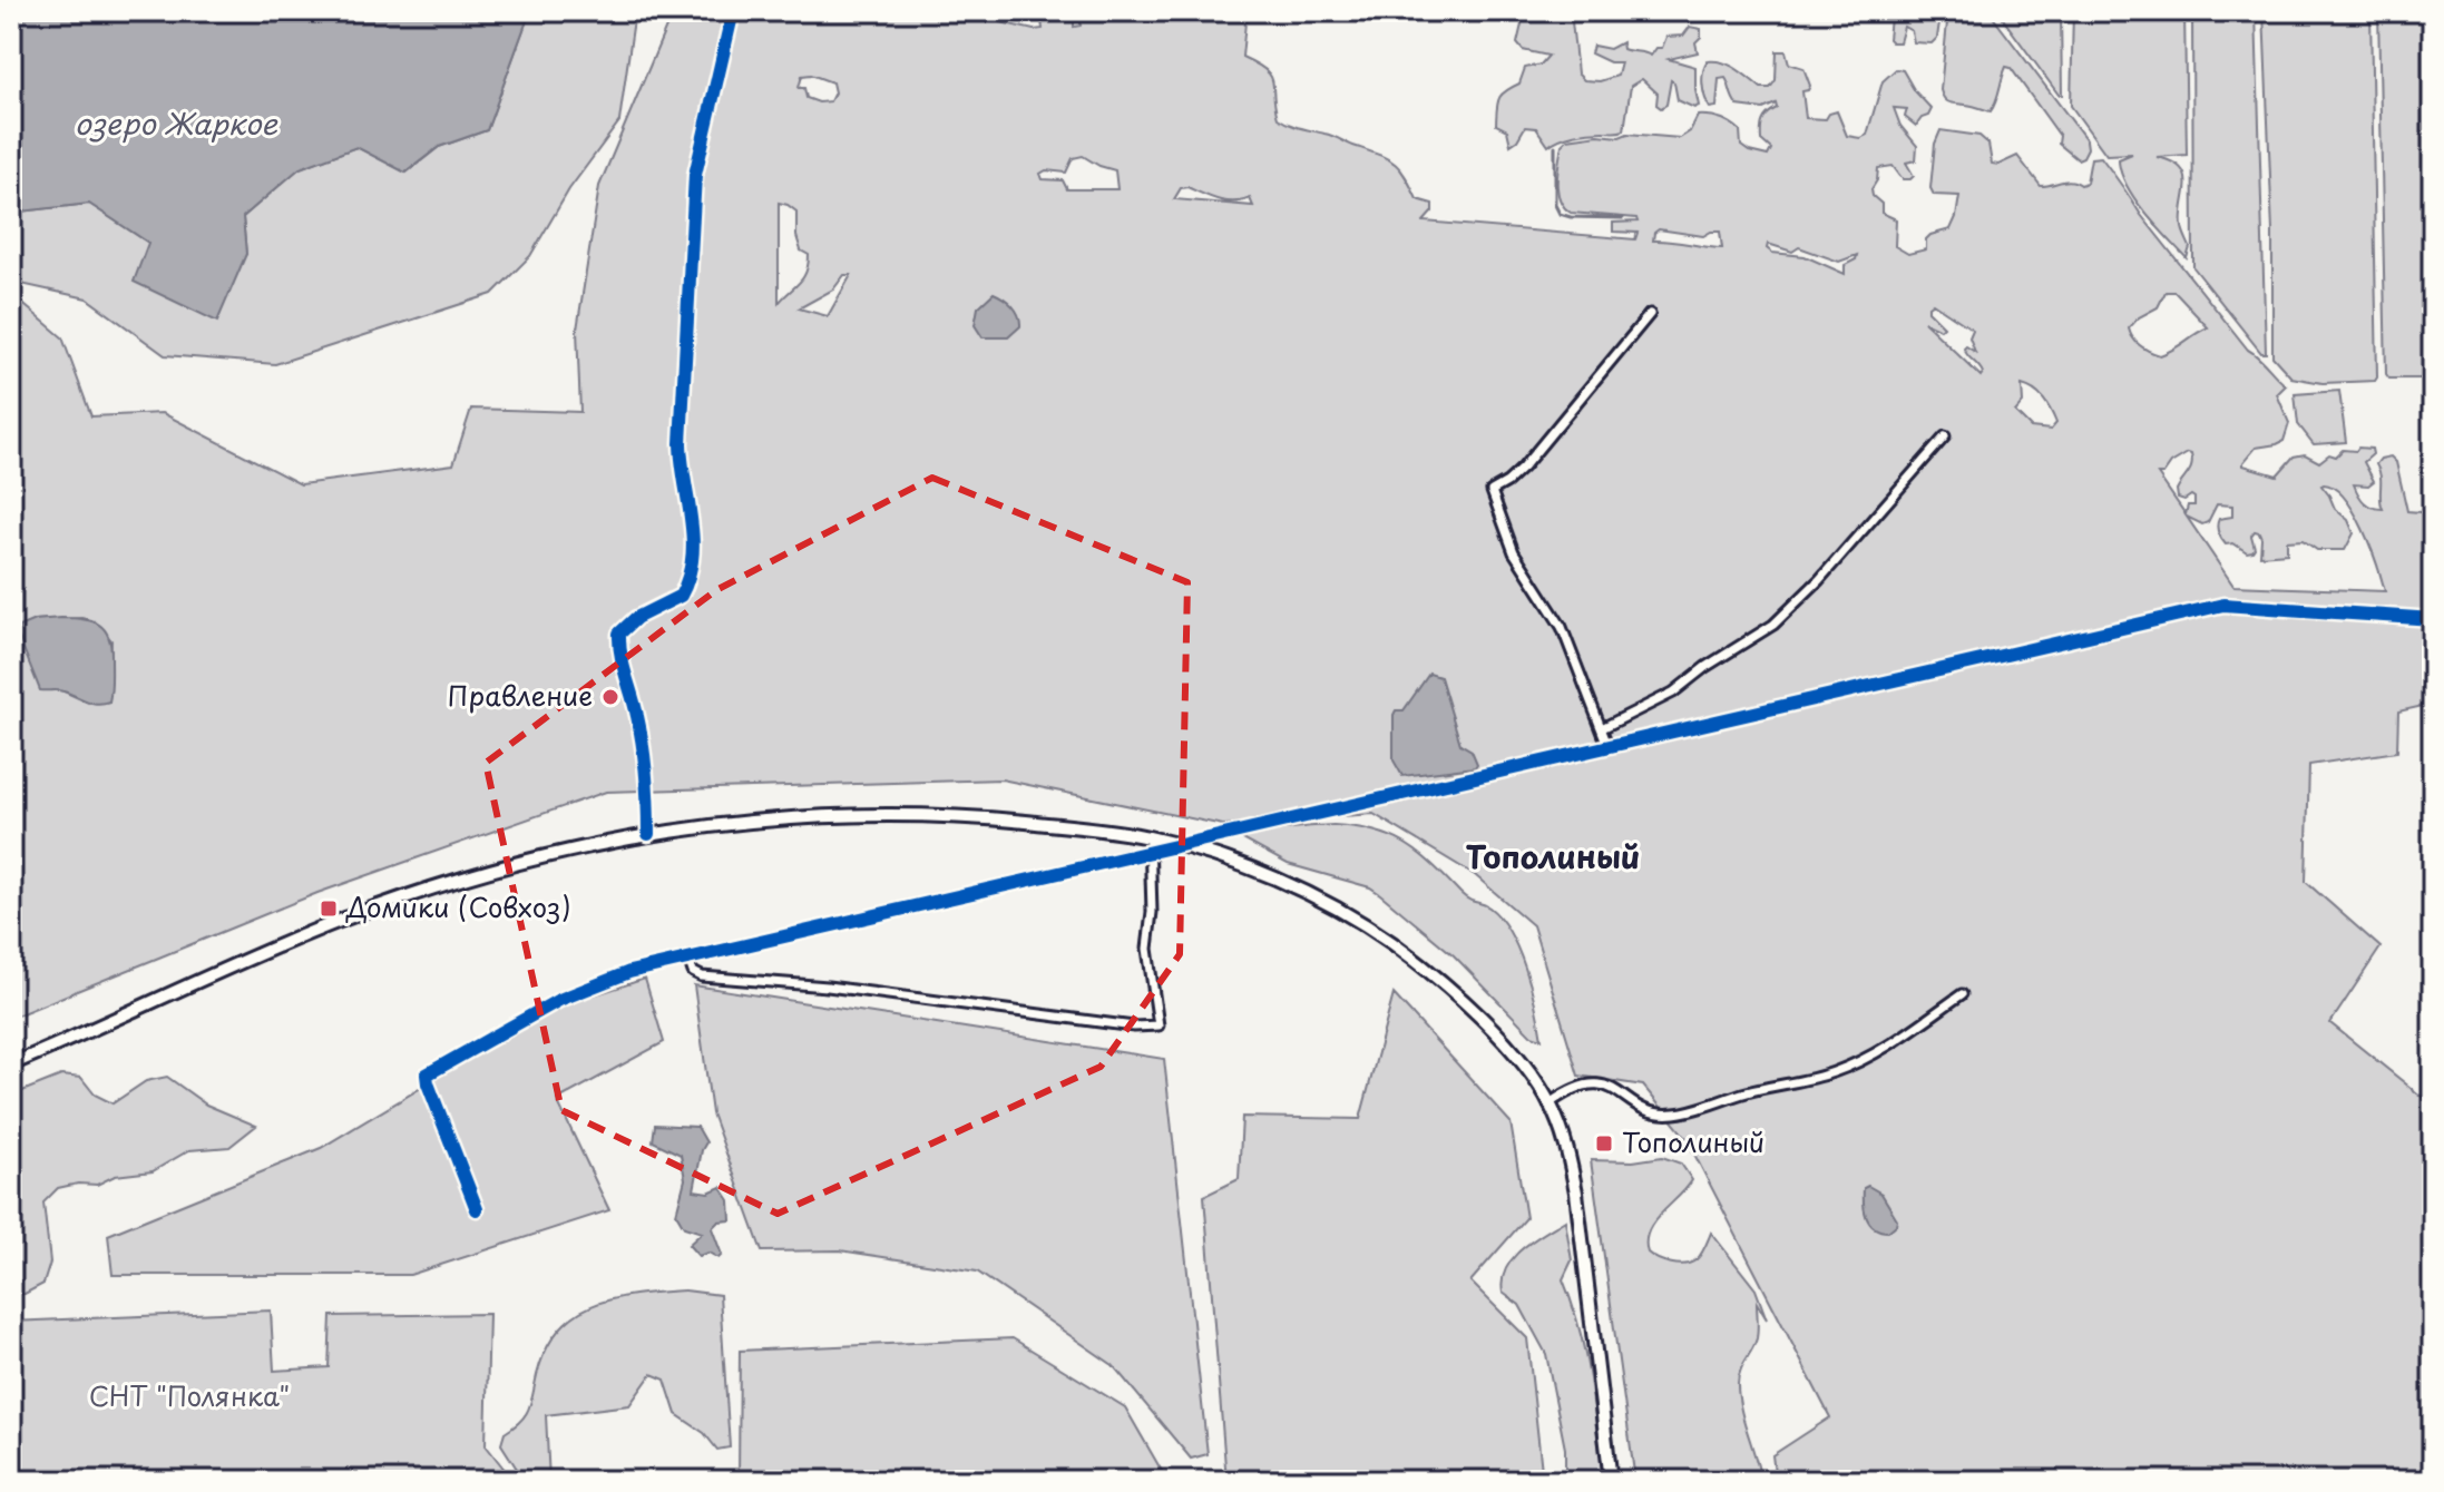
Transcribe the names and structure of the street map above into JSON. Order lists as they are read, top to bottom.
{
  "districts": ["Тополиный"],
  "water": ["озеро Жаркое"],
  "parks": ["СНТ \"Полянка\""],
  "places": {
    "other": ["Правление"],
    "transit": ["Домики (Совхоз)", "Тополиный"]
  }
}
